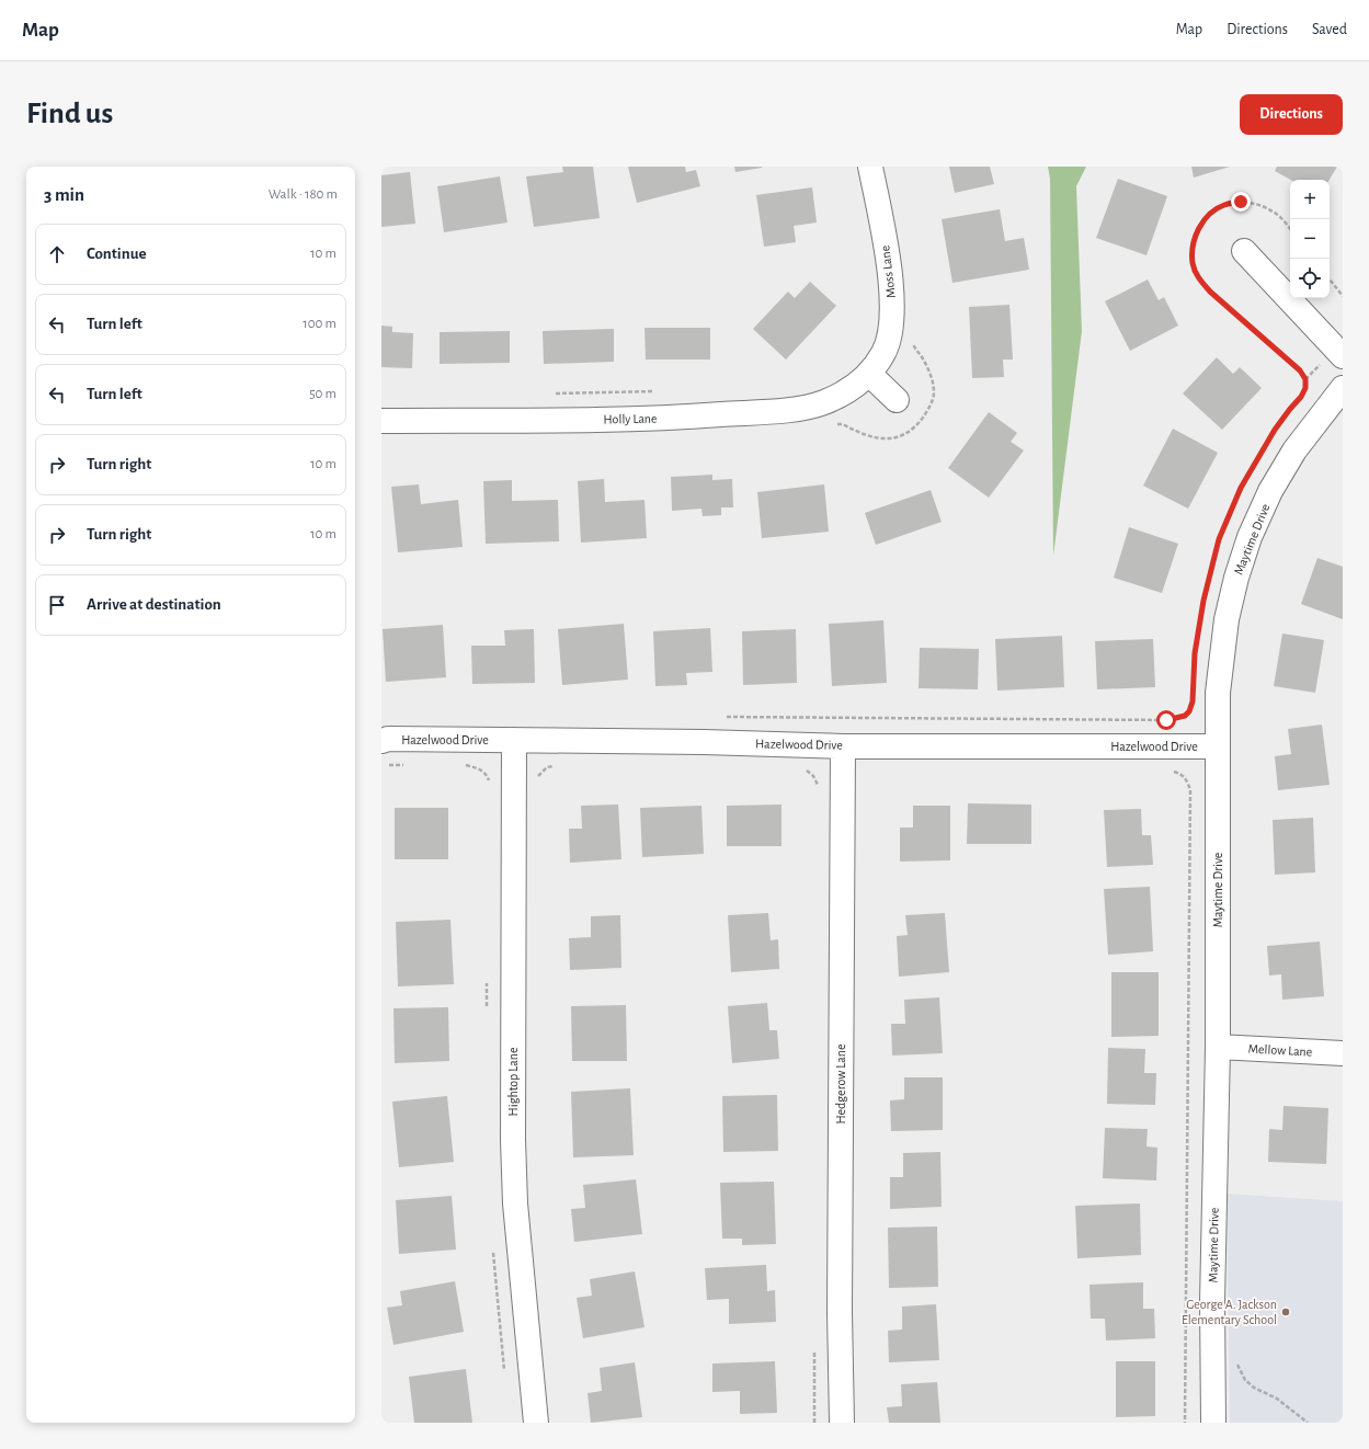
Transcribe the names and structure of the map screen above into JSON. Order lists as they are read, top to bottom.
{
  "streets": {
    "street": [
      "Moss Lane",
      "Holly Lane",
      "Maytime Drive",
      "Hazelwood Drive",
      "Mellow Lane",
      "Hightop Lane",
      "Hedgerow Lane"
    ]
  },
  "crossings": [
    ["Moss Lane", "Holly Lane"],
    ["Maytime Drive", "Hazelwood Drive"],
    ["Maytime Drive", "Mellow Lane"],
    ["Hazelwood Drive", "Hightop Lane"],
    ["Hazelwood Drive", "Hedgerow Lane"]
  ],
  "places": ["George A. Jackson Elementary School"],
  "page": {
    "header": "Map",
    "nav": ["Map", "Directions", "Saved"],
    "buttons": "Directions",
    "title": "Find us",
    "heading": ["3 min", "Walk · 180 m"],
    "map_buttons": ["+", "−"],
    "list": [
      ["Continue", "10 m"],
      ["Turn left", "100 m"],
      ["Turn left", "50 m"],
      ["Turn right", "10 m"],
      ["Turn right", "10 m"],
      "Arrive at destination"
    ]
  }
}
